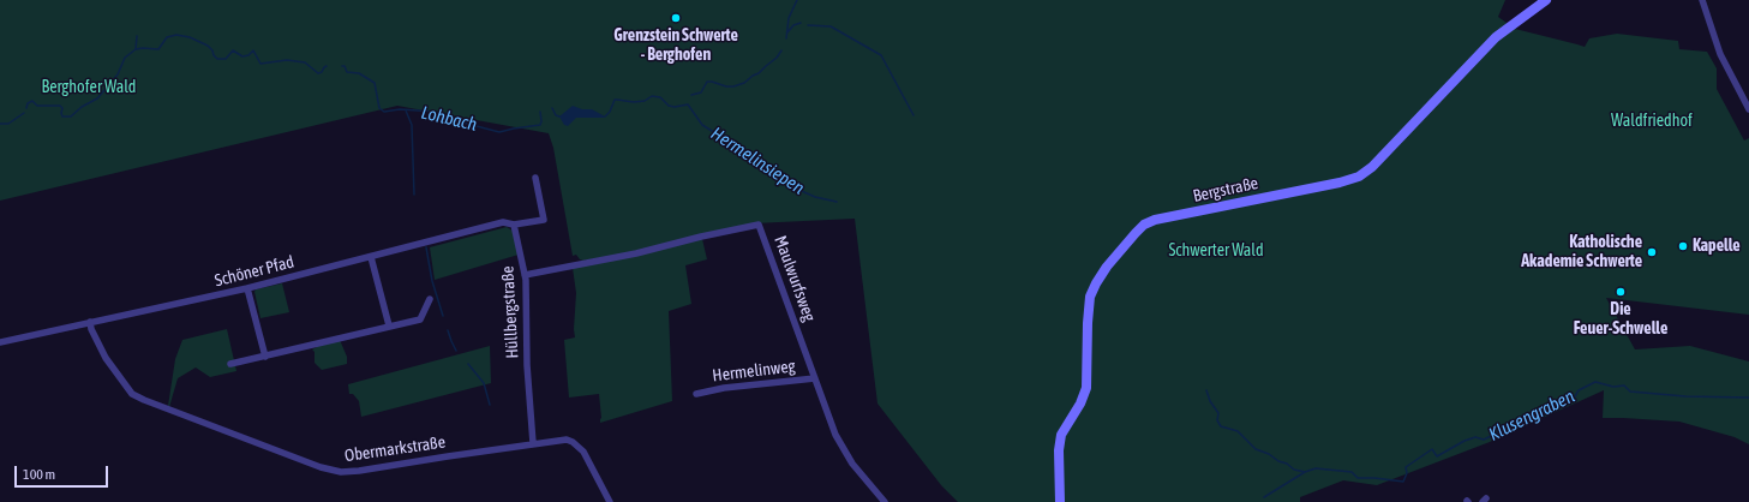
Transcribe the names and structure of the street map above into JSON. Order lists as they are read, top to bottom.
{
  "streets": {
    "main road": ["Bergstraße"],
    "street": [
      "Schöner Pfad",
      "Maulwurfsweg",
      "Hüllbergstraße",
      "Hermelinweg",
      "Obermarkstraße"
    ]
  },
  "crossings": [
    ["Schöner Pfad", "Hüllbergstraße"],
    ["Schöner Pfad", "Obermarkstraße"],
    ["Maulwurfsweg", "Hüllbergstraße"],
    ["Maulwurfsweg", "Hermelinweg"],
    ["Hüllbergstraße", "Obermarkstraße"]
  ],
  "water": ["Lohbach", "Hermelinsiepen", "Klusengraben"],
  "parks": ["Berghofer Wald", "Waldfriedhof", "Schwerter Wald"],
  "places": [
    "Grenzstein Schwerte - Berghofen",
    "Kapelle",
    "Katholische Akademie Schwerte",
    "Die Feuer-Schwelle"
  ],
  "scale_bar": "100 m"
}
